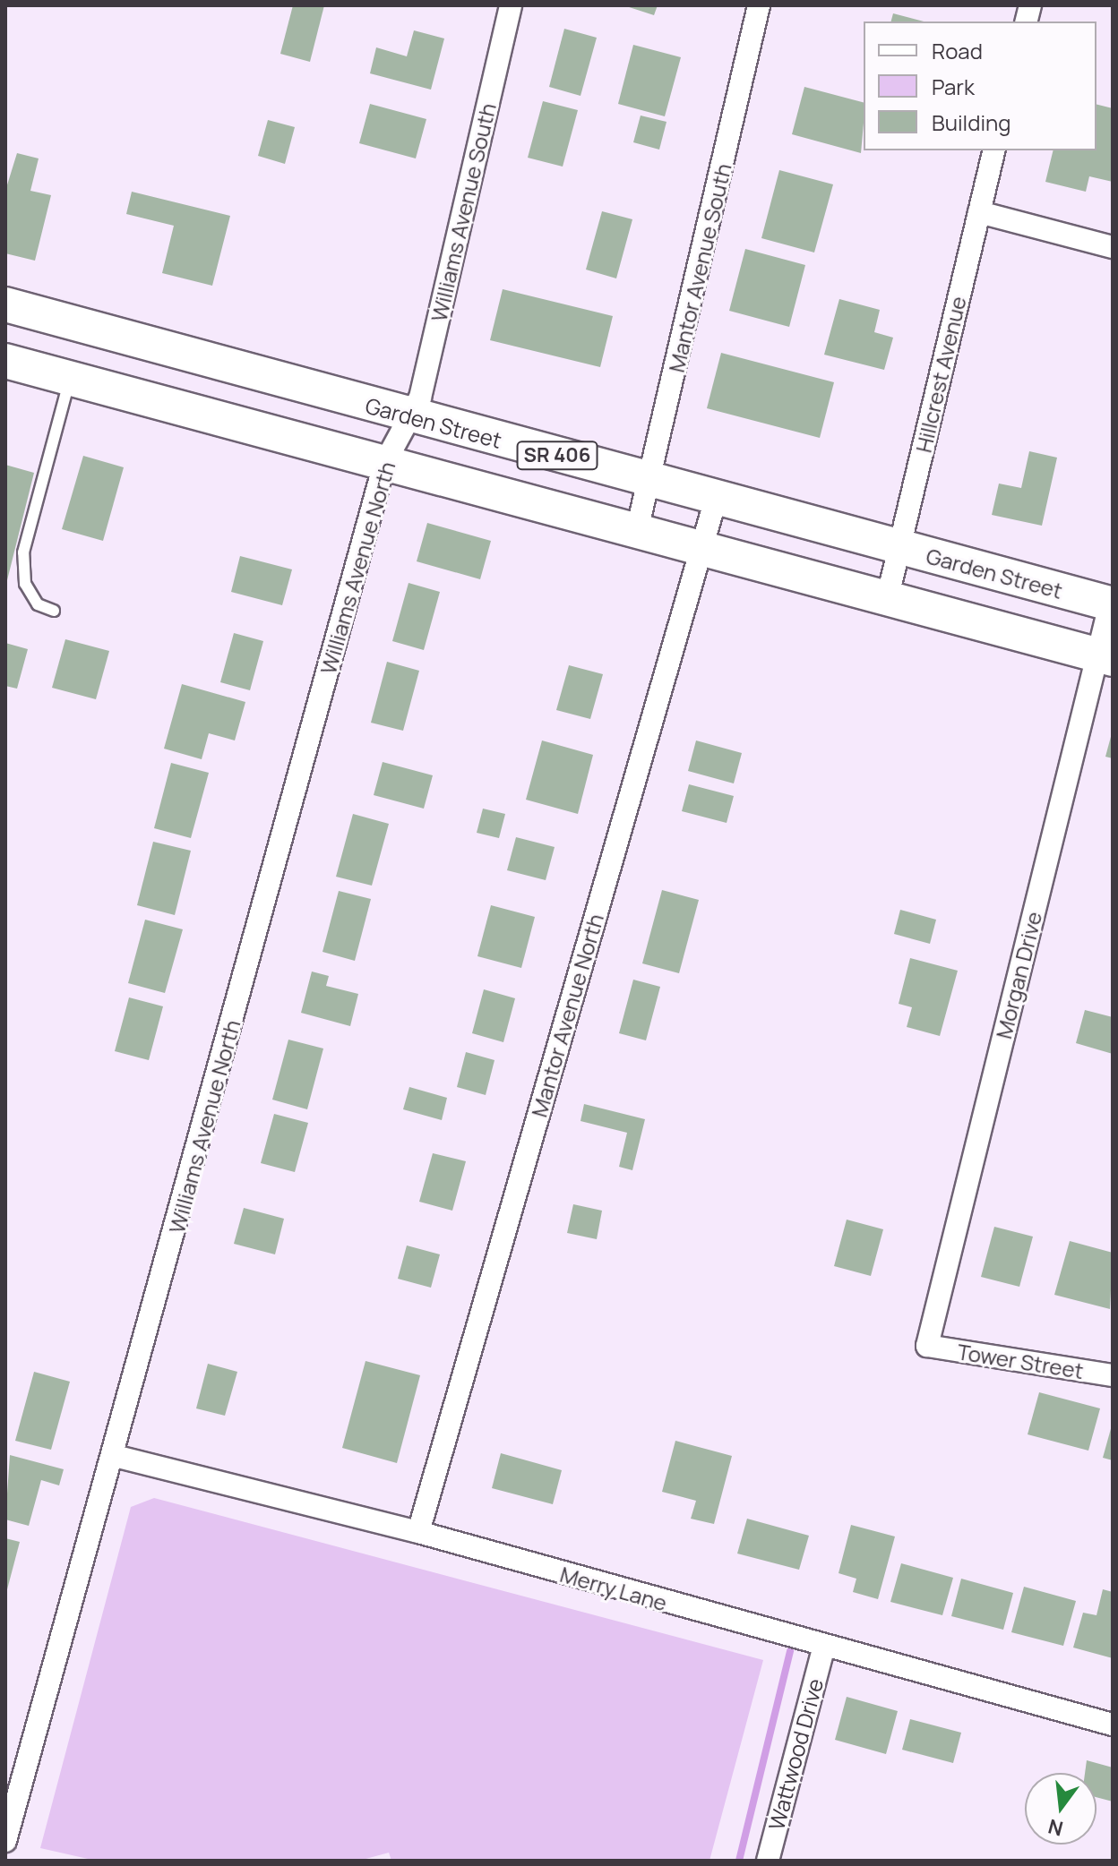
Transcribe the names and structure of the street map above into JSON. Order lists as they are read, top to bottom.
{
  "streets": {
    "main road": ["Garden Street", "SR 406"],
    "street": [
      "Williams Avenue South",
      "Mantor Avenue South",
      "Hillcrest Avenue",
      "Williams Avenue North",
      "Morgan Drive",
      "Mantor Avenue North",
      "Tower Street",
      "Merry Lane",
      "Wattwood Drive"
    ]
  },
  "crossings": [
    ["Williams Avenue South", "Garden Street"],
    ["Williams Avenue South", "Williams Avenue North"],
    ["Mantor Avenue South", "Garden Street"],
    ["Mantor Avenue South", "SR 406"],
    ["Hillcrest Avenue", "Garden Street"],
    ["Hillcrest Avenue", "SR 406"],
    ["Garden Street", "Williams Avenue North"],
    ["Garden Street", "Morgan Drive"],
    ["Garden Street", "Mantor Avenue North"],
    ["SR 406", "Williams Avenue North"],
    ["SR 406", "Morgan Drive"],
    ["SR 406", "Mantor Avenue North"],
    ["Williams Avenue North", "Merry Lane"],
    ["Morgan Drive", "Tower Street"],
    ["Mantor Avenue North", "Merry Lane"],
    ["Merry Lane", "Wattwood Drive"]
  ],
  "legend": ["Road", "Park", "Building"],
  "north": "bottom"
}
